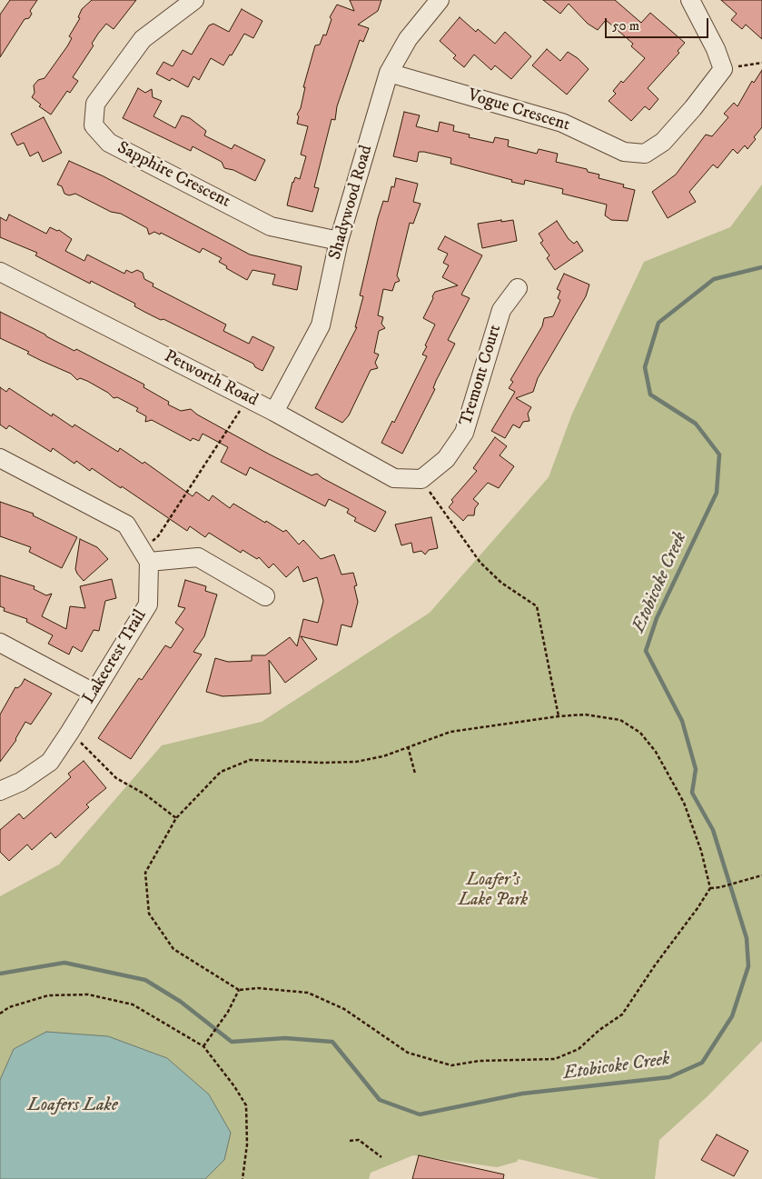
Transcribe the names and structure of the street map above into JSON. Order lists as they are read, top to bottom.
{
  "streets": {
    "street": [
      "Vogue Crescent",
      "Sapphire Crescent",
      "Shadywood Road",
      "Tremont Court",
      "Petworth Road",
      "Lakecrest Trail"
    ]
  },
  "crossings": [
    ["Vogue Crescent", "Shadywood Road"],
    ["Sapphire Crescent", "Shadywood Road"],
    ["Shadywood Road", "Petworth Road"],
    ["Tremont Court", "Petworth Road"]
  ],
  "water": ["Etobicoke Creek", "Loafers Lake"],
  "parks": ["Loafer's Lake Park"],
  "scale_bar": "50 m"
}
